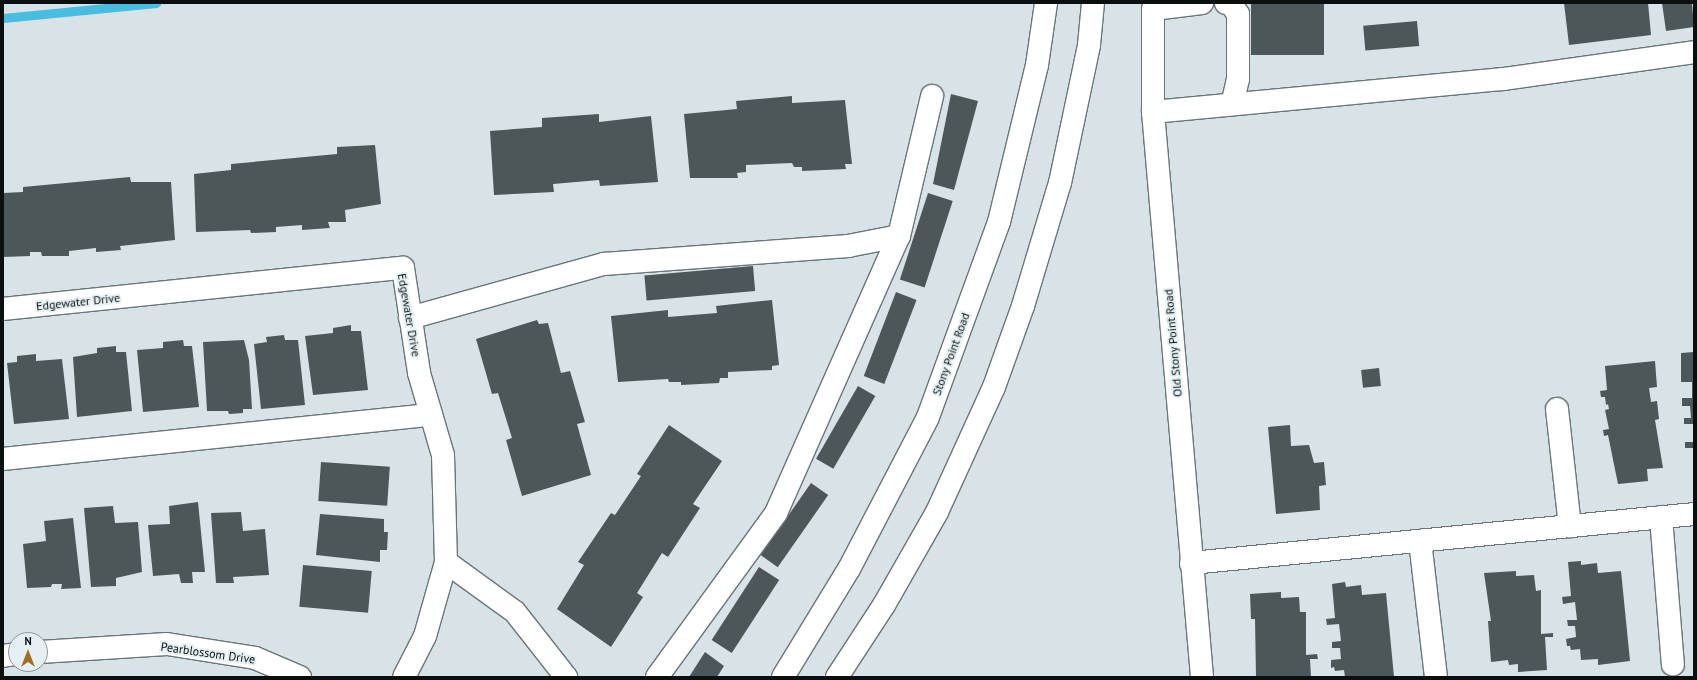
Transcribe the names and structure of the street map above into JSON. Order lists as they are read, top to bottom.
{
  "streets": {
    "street": [
      "Edgewater Drive",
      "Old Stony Point Road",
      "Stony Point Road",
      "Pearblossom Drive"
    ]
  },
  "north": "top"
}
